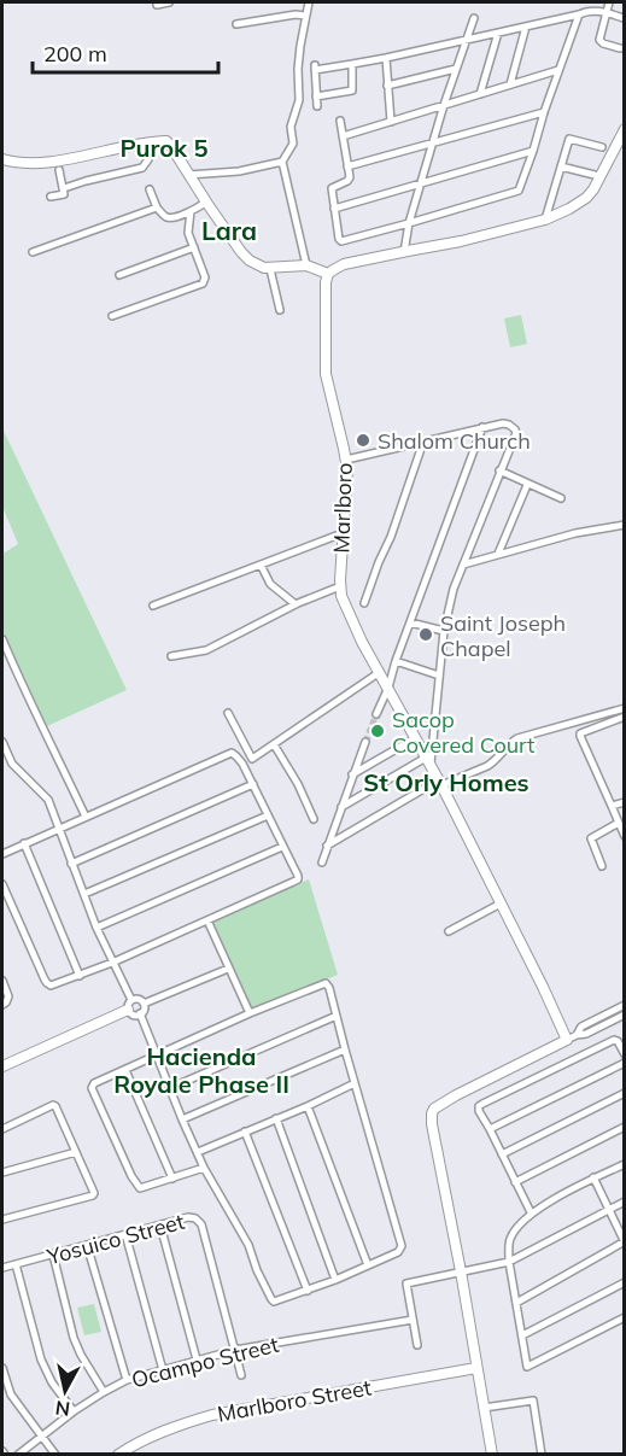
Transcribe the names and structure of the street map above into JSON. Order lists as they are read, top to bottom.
{
  "streets": {
    "street": [
      "Marlboro",
      "Yosuico Street",
      "Ocampo Street",
      "Marlboro Street"
    ]
  },
  "crossings": [
    ["Yosuico Street", "Ocampo Street"]
  ],
  "districts": [
    "Purok 5",
    "Lara",
    "St Orly Homes",
    "Hacienda Royale Phase II"
  ],
  "places": ["Shalom Church", "Saint Joseph Chapel", "Sacop Covered Court"],
  "scale_bar": "200 m",
  "north": "bottom"
}
